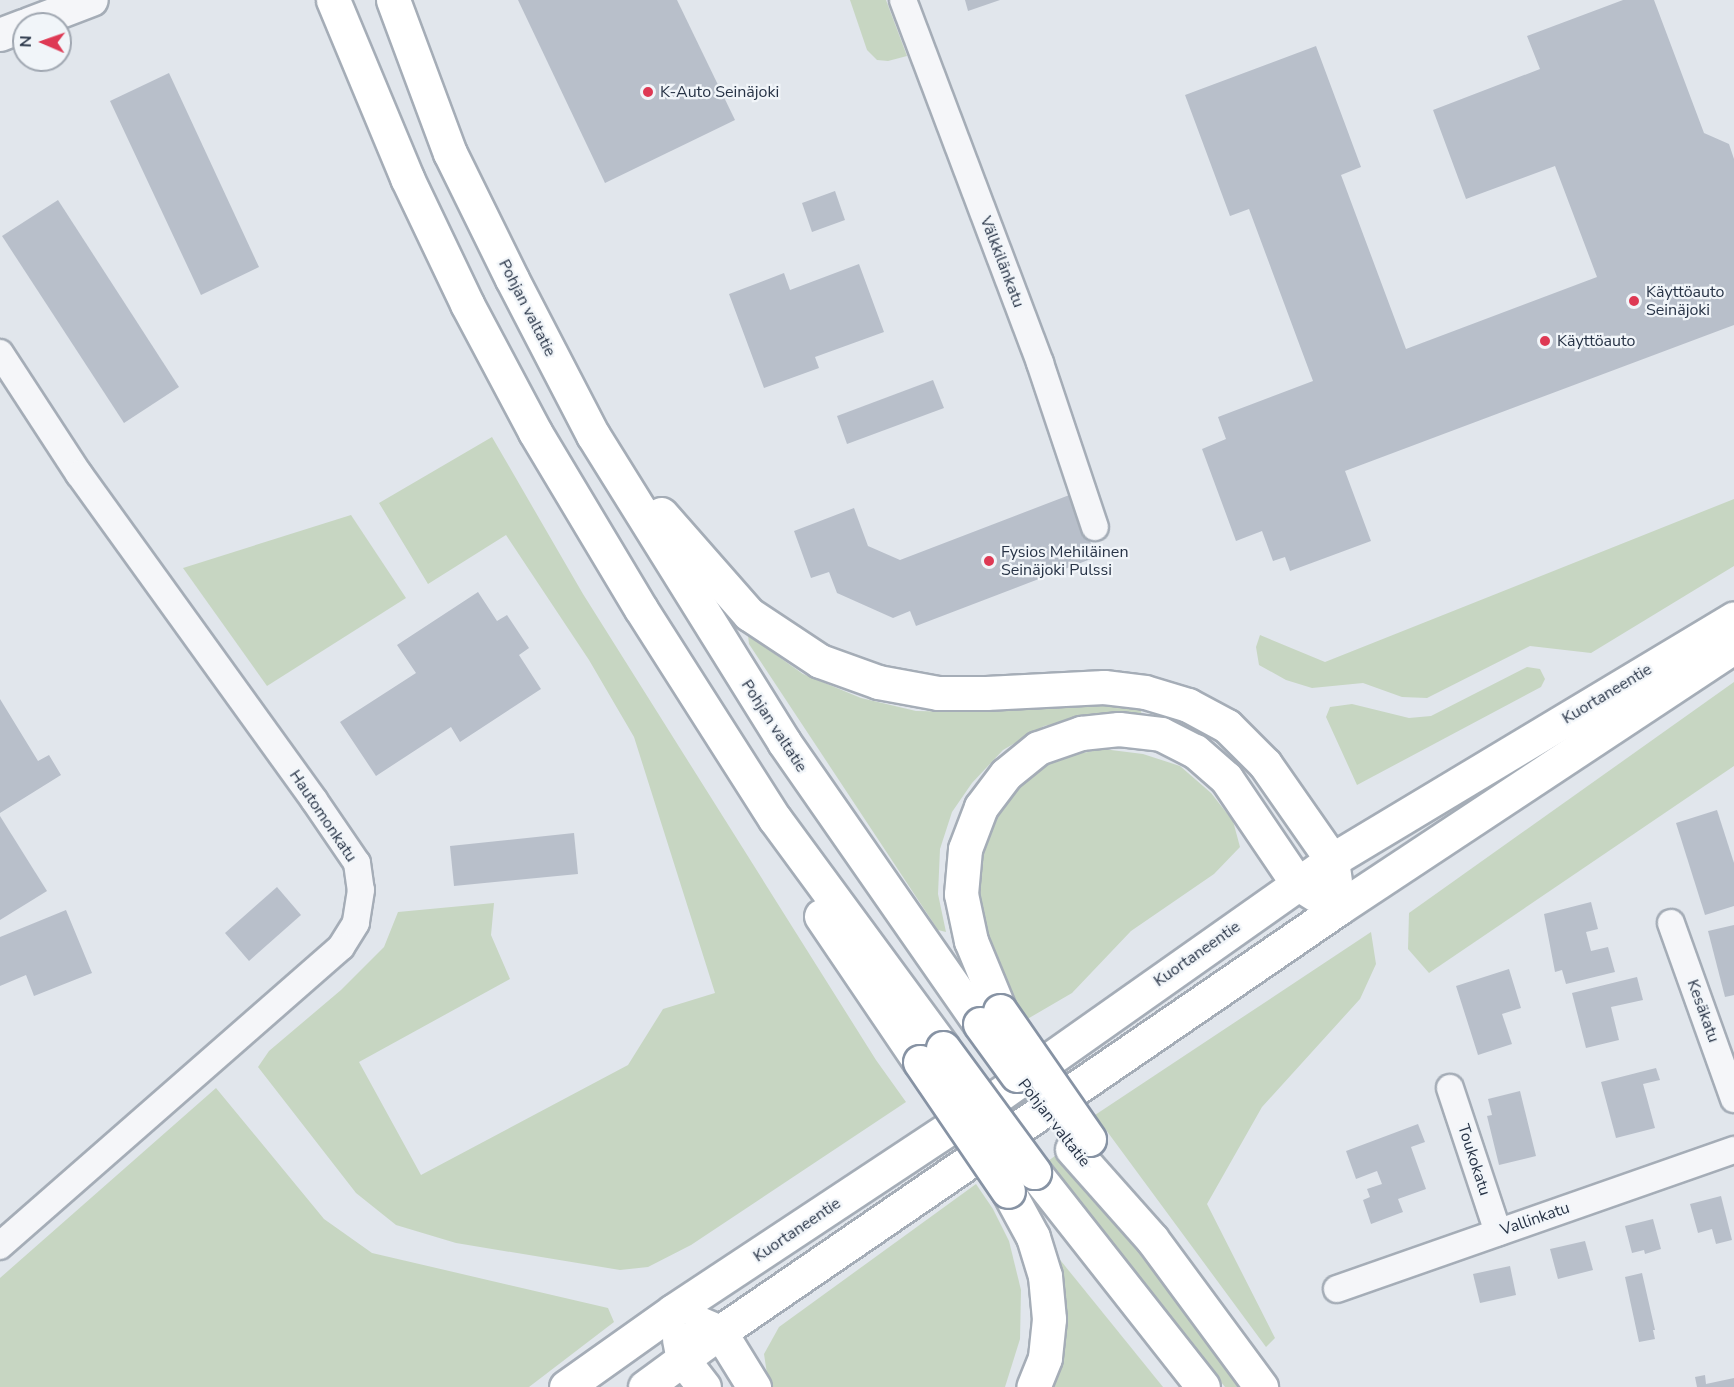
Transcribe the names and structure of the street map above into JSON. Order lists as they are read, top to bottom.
{
  "streets": {
    "highway": ["Pohjan valtatie", "Kuortaneentie"],
    "street": [
      "Välkkilänkatu",
      "Hautomonkatu",
      "Kesäkatu",
      "Toukokatu",
      "Vallinkatu"
    ]
  },
  "crossings": [
    ["Toukokatu", "Vallinkatu"]
  ],
  "places": [
    "K-Auto Seinäjoki",
    "Käyttöauto Seinäjoki",
    "Käyttöauto",
    "Fysios Mehiläinen Seinäjoki Pulssi"
  ],
  "north": "left"
}
